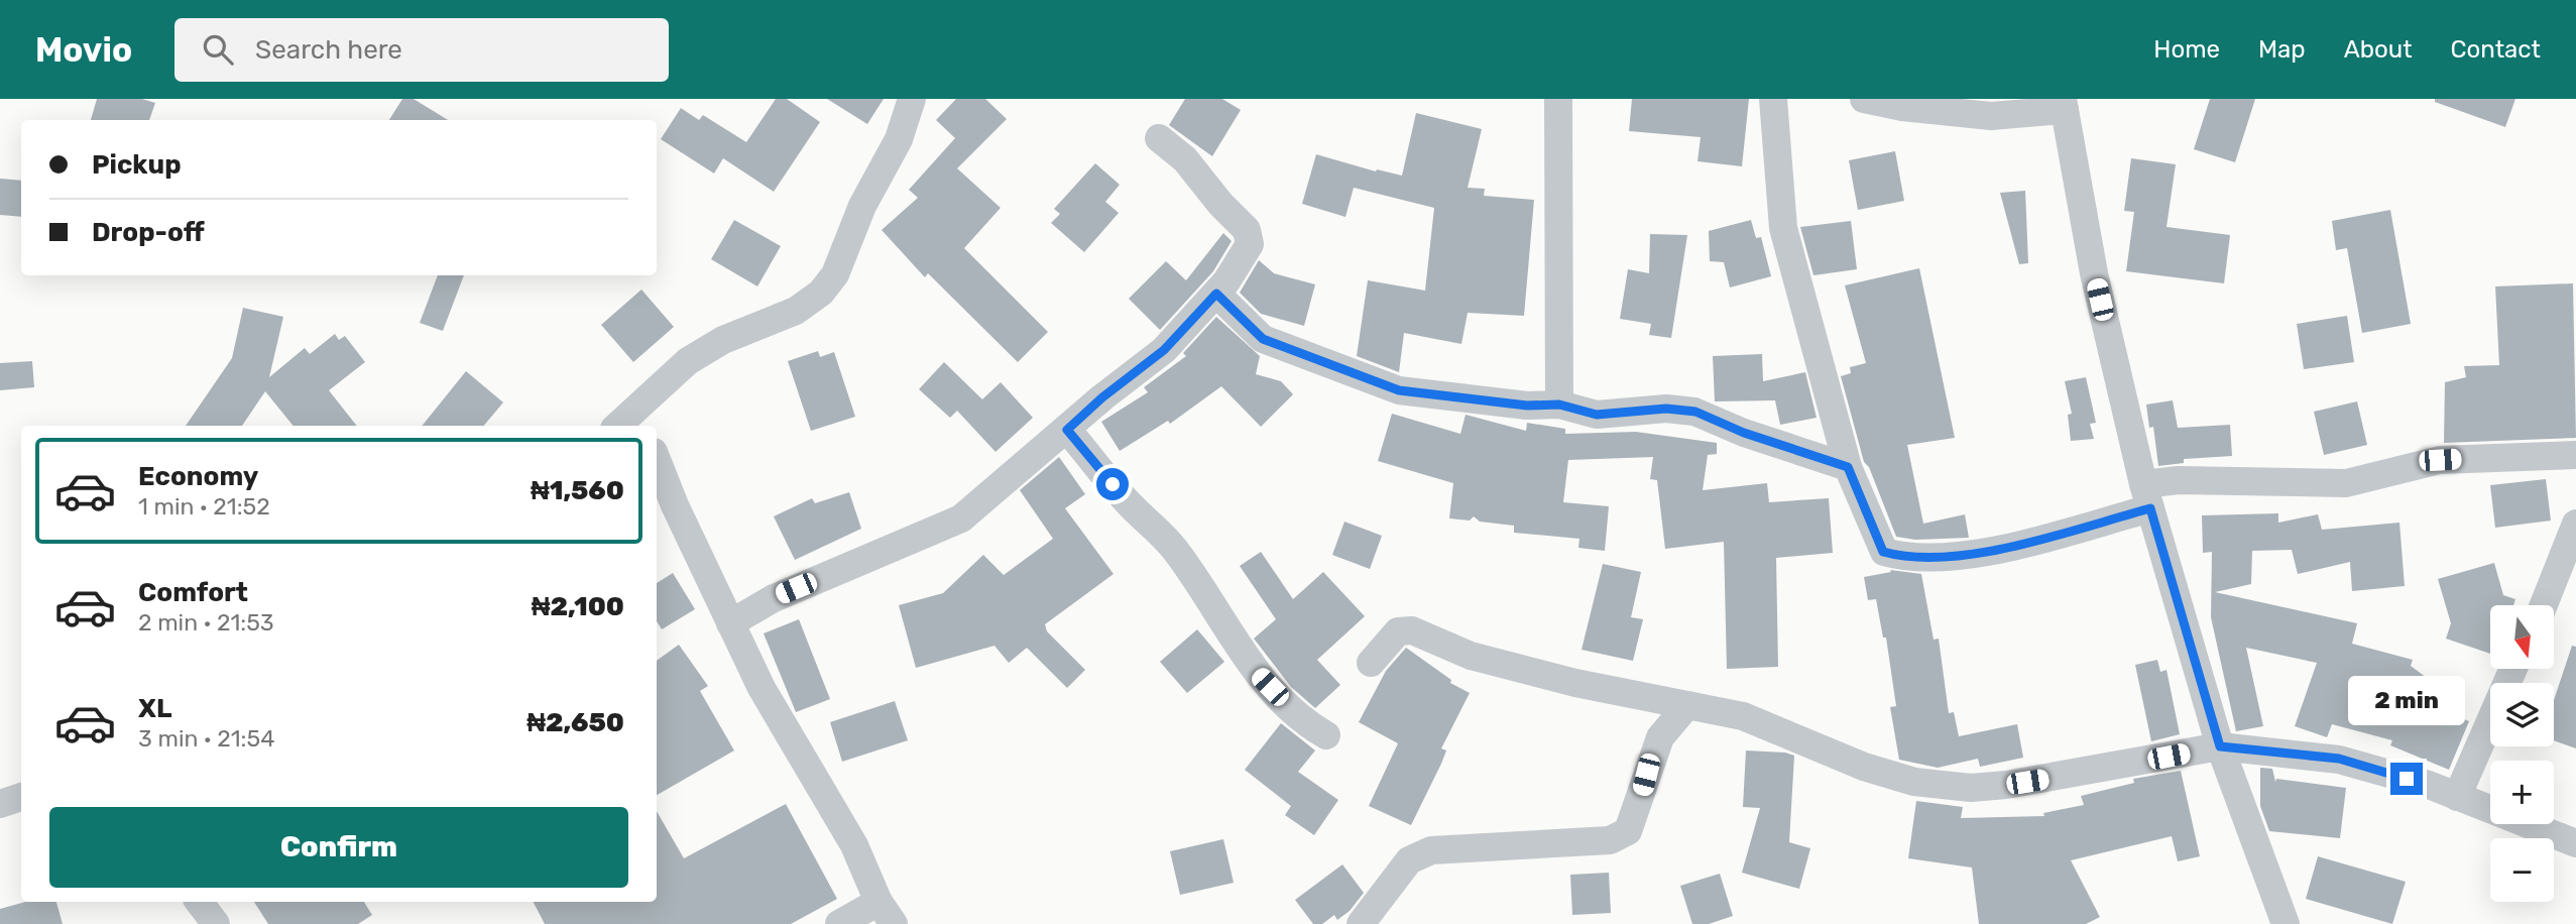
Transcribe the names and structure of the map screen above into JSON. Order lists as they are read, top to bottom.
{
  "north": "bottom",
  "page": {
    "header": "Movio",
    "search": "Search here",
    "nav": [
      "Home",
      "Map",
      "About",
      "Contact"
    ],
    "banner": ["Pickup", "Drop-off"],
    "list": [
      {
        "name": "Economy",
        "note": "1 min · 21:52",
        "value": "₦1,560"
      },
      {
        "name": "Comfort",
        "note": "2 min · 21:53",
        "value": "₦2,100"
      },
      {
        "name": "XL",
        "note": "3 min · 21:54",
        "value": "₦2,650"
      }
    ],
    "map_buttons": ["+", "−"],
    "bubble": "2 min",
    "buttons": "Confirm"
  }
}
